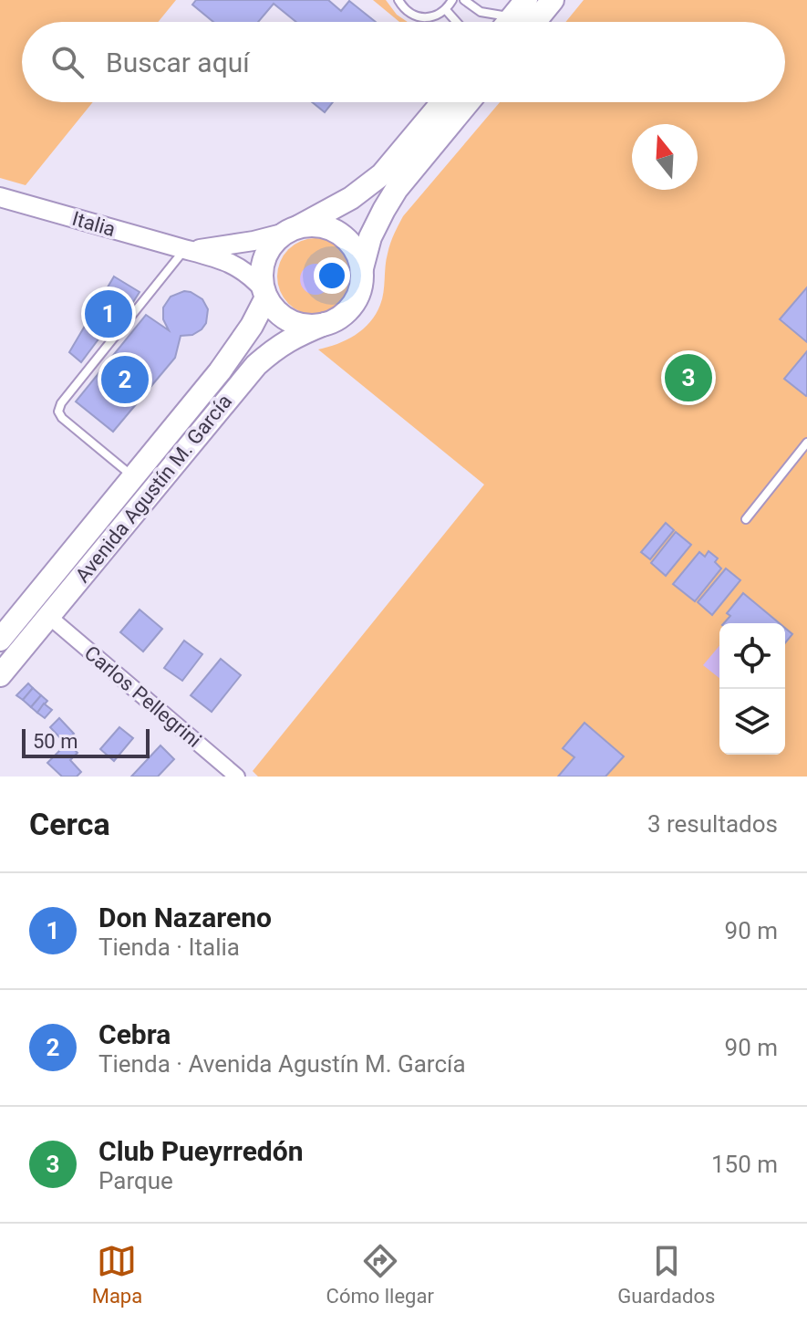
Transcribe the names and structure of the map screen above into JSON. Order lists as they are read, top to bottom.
{
  "streets": {
    "main road": ["Avenida Agustín M. García"],
    "street": ["Italia", "Carlos Pellegrini"]
  },
  "crossings": [
    ["Italia", "Avenida Agustín M. García"],
    ["Avenida Agustín M. García", "Carlos Pellegrini"]
  ],
  "scale_bar": "50 m",
  "north": "top",
  "page": {
    "search": "Buscar aquí",
    "pins": ["1", "3", "2"],
    "scale": "50 m",
    "heading": ["Cerca", "3 resultados"],
    "list": [
      {
        "mark": "1",
        "name": "Don Nazareno",
        "note": "Tienda · Italia",
        "value": "90 m"
      },
      {
        "mark": "2",
        "name": "Cebra",
        "note": "Tienda · Avenida Agustín M. García",
        "value": "90 m"
      },
      {
        "mark": "3",
        "name": "Club Pueyrredón",
        "note": "Parque",
        "value": "150 m"
      }
    ],
    "nav": ["Mapa", "Cómo llegar", "Guardados"]
  }
}
